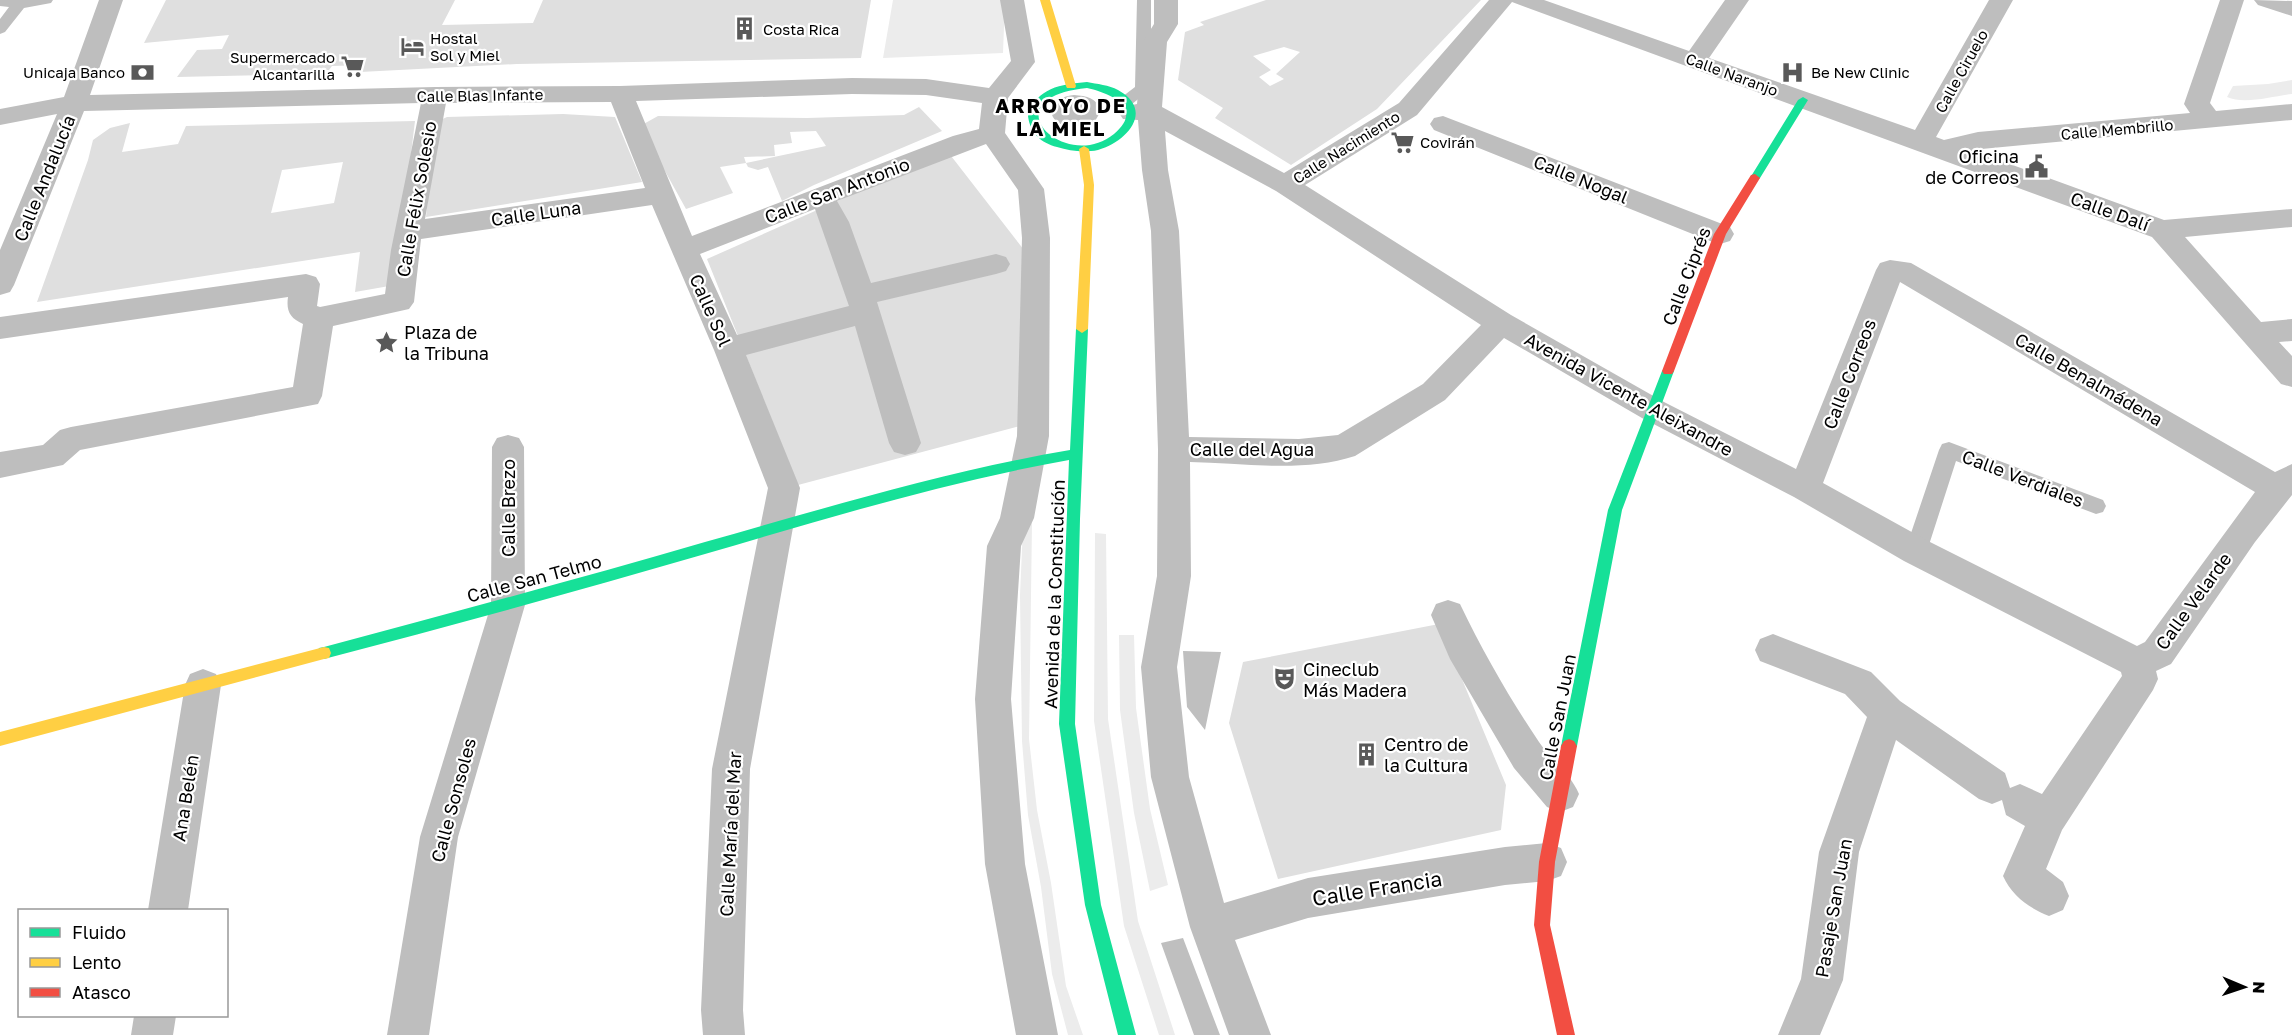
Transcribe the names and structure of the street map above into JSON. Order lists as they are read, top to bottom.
{
  "streets": {
    "street": [
      "Calle Ciruelo",
      "Calle Naranjo",
      "Calle Blas Infante",
      "Calle Membrillo",
      "Calle Nacimiento",
      "Calle Andalucía",
      "Calle Nogal",
      "Calle San Antonio",
      "Calle Félix Solesio",
      "Calle Dalí",
      "Calle Luna",
      "Calle Ciprés",
      "Calle Sol",
      "Calle Correos",
      "Calle Benalmádena",
      "Avenida Vicente Aleixandre",
      "Calle del Agua",
      "Calle Brezo",
      "Calle San Telmo",
      "Avenida de la Constitución",
      "Calle Velarde",
      "Calle San Juan",
      "Ana Belén",
      "Calle Sonsoles",
      "Calle María del Mar",
      "Calle Francia",
      "Pasaje San Juan"
    ],
    "lane": ["Calle Verdiales"]
  },
  "crossings": [
    ["Calle Ciruelo", "Calle Naranjo"],
    ["Calle Ciruelo", "Calle Membrillo"],
    ["Calle Ciruelo", "Calle Dalí"],
    ["Calle Naranjo", "Calle Membrillo"],
    ["Calle Naranjo", "Calle Dalí"],
    ["Calle Naranjo", "Calle Ciprés"],
    ["Calle Blas Infante", "Calle Andalucía"],
    ["Calle Blas Infante", "Calle Félix Solesio"],
    ["Calle Blas Infante", "Calle Sol"],
    ["Calle Membrillo", "Calle Dalí"],
    ["Calle Nacimiento", "Avenida Vicente Aleixandre"],
    ["Calle Nogal", "Calle Ciprés"],
    ["Calle San Antonio", "Calle Sol"],
    ["Calle Félix Solesio", "Calle Luna"],
    ["Calle Luna", "Calle Sol"],
    ["Calle Ciprés", "Avenida Vicente Aleixandre"],
    ["Calle Ciprés", "Calle San Juan"],
    ["Calle Sol", "Calle San Telmo"],
    ["Calle Sol", "Calle María del Mar"],
    ["Calle Correos", "Calle Benalmádena"],
    ["Calle Correos", "Avenida Vicente Aleixandre"],
    ["Calle Benalmádena", "Calle Velarde"],
    ["Avenida Vicente Aleixandre", "Calle del Agua"],
    ["Avenida Vicente Aleixandre", "Calle Verdiales"],
    ["Avenida Vicente Aleixandre", "Avenida de la Constitución"],
    ["Avenida Vicente Aleixandre", "Calle Velarde"],
    ["Avenida Vicente Aleixandre", "Calle San Juan"],
    ["Calle Brezo", "Calle San Telmo"],
    ["Calle Brezo", "Calle Sonsoles"],
    ["Calle San Telmo", "Avenida de la Constitución"],
    ["Calle San Telmo", "Ana Belén"],
    ["Calle San Telmo", "Calle Sonsoles"],
    ["Calle San Telmo", "Calle María del Mar"],
    ["Calle San Juan", "Calle Francia"]
  ],
  "districts": ["ARROYO DE LA MIEL"],
  "places": {
    "building": ["Costa Rica", "Centro de la Cultura"],
    "hotel": ["Hostal Sol y Miel"],
    "supermarket": ["Supermercado Alcantarilla", "Covirán"],
    "bank": ["Unicaja Banco"],
    "hospital": ["Be New Clinic"],
    "public building": ["Oficina de Correos"],
    "place": ["Plaza de la Tribuna"],
    "theatre": ["Cineclub Más Madera"]
  },
  "legend": ["Fluido", "Lento", "Atasco"],
  "north": "right"
}
